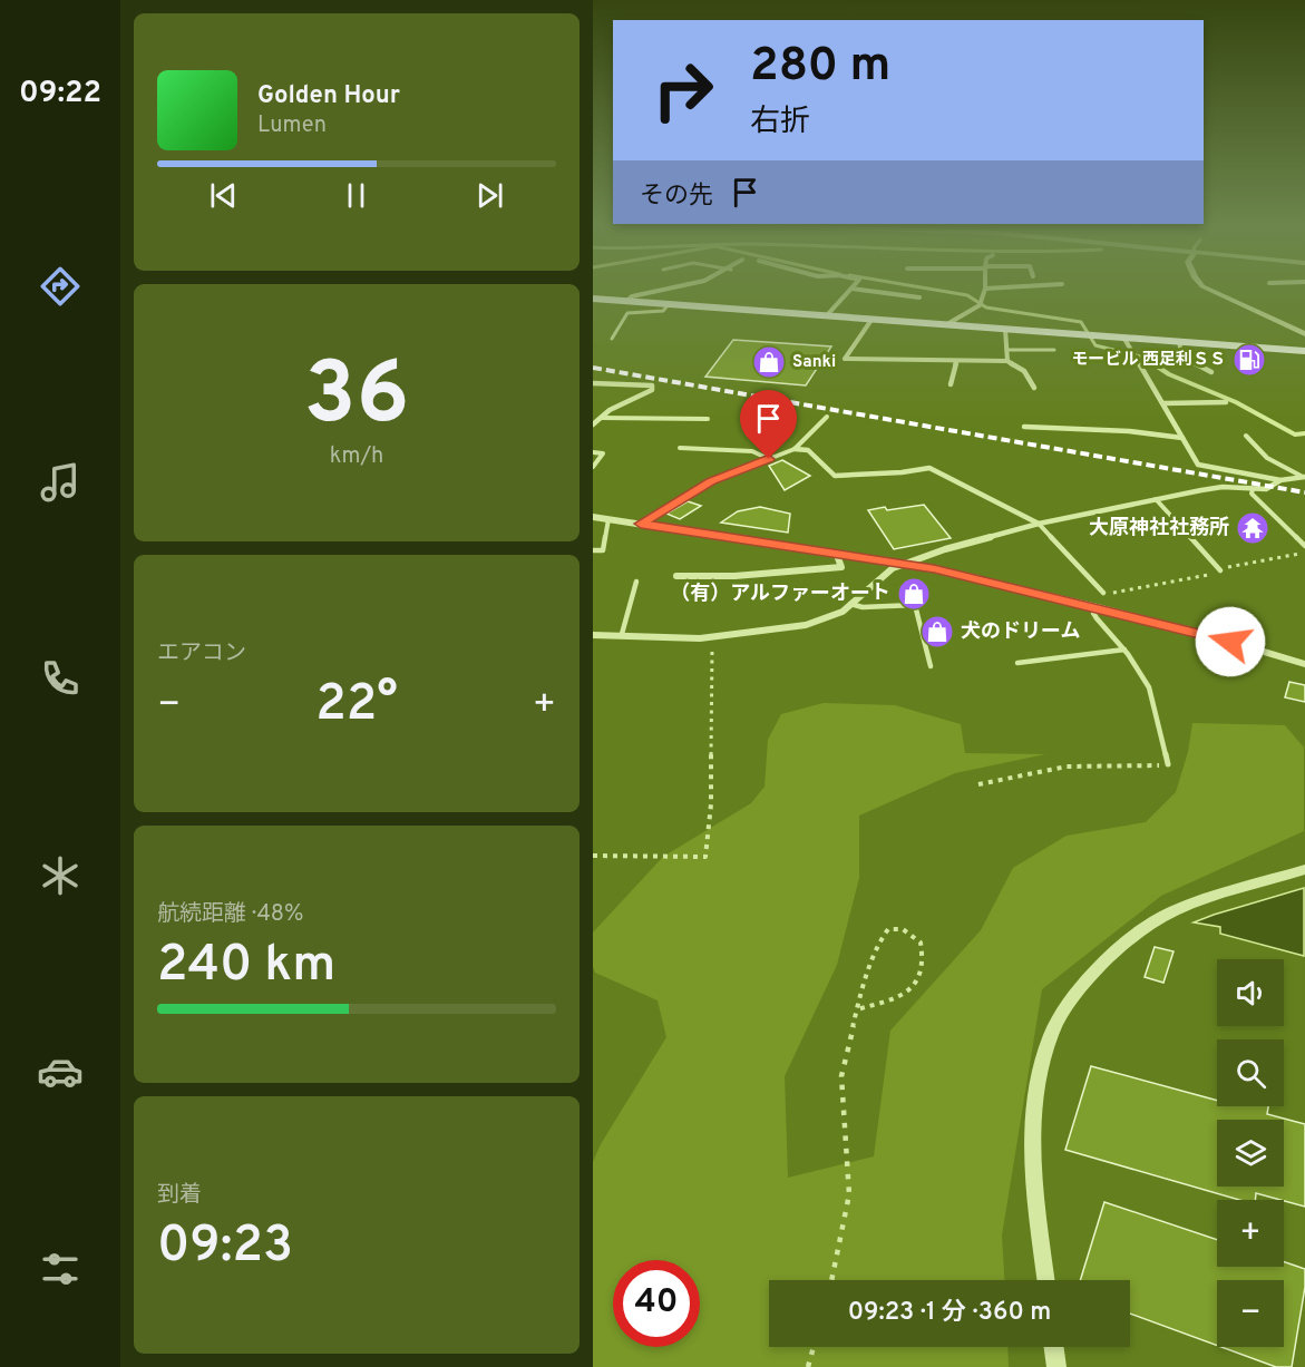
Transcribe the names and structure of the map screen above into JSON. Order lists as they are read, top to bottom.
{
  "places": {
    "fuel station": ["モービル 西足利ＳＳ"],
    "shop": ["Sanki", "（有）アルファーオート", "犬のドリーム"],
    "temple": ["大原神社社務所"]
  },
  "page": {
    "tabs": "09:22",
    "turn": ["280 m", "右折"],
    "song": ["Golden Hour", "Lumen"],
    "then": "その先",
    "tile": [
      ["36", "km/h"],
      "エアコン",
      ["航続距離 · 48%", "240 km"],
      ["到着", "09:23"]
    ],
    "heat": ["−", "22°", "+"],
    "map_buttons": ["+", "−"],
    "limit": "40",
    "trip": "09:23 · 1 分 · 360 m"
  }
}
